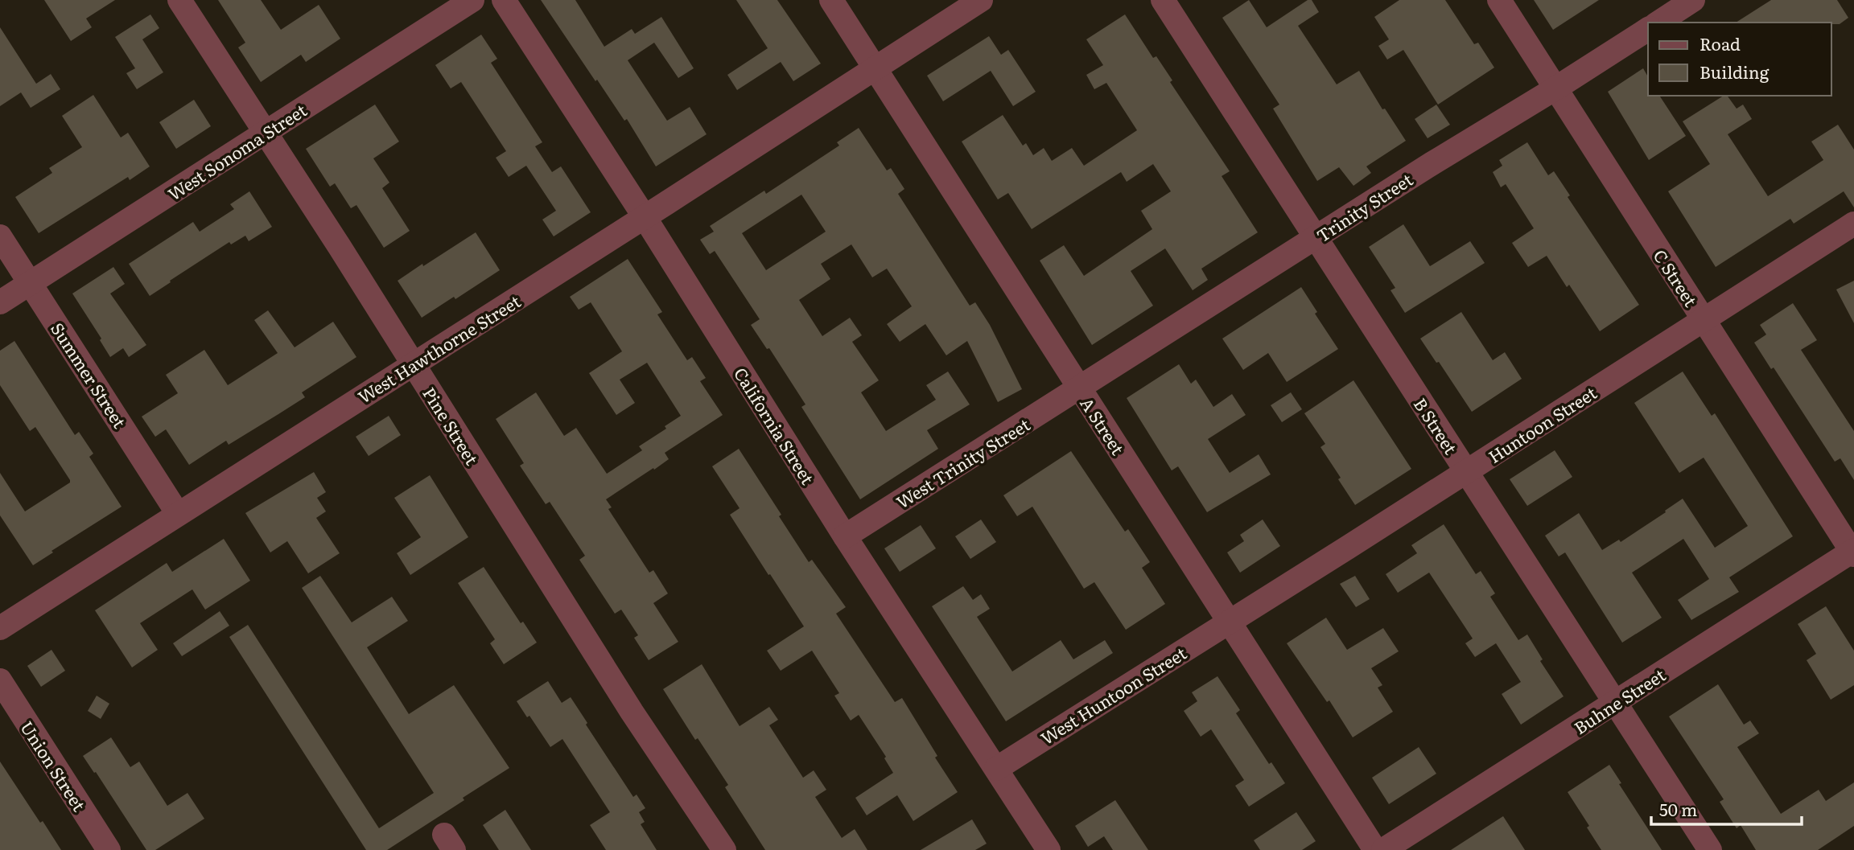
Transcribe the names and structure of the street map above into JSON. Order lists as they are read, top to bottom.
{
  "streets": {
    "street": [
      "West Sonoma Street",
      "Trinity Street",
      "C Street",
      "West Hawthorne Street",
      "Summer Street",
      "Huntoon Street",
      "Pine Street",
      "California Street",
      "A Street",
      "B Street",
      "West Trinity Street",
      "West Huntoon Street",
      "Buhne Street",
      "Union Street"
    ]
  },
  "crossings": [
    ["West Sonoma Street", "Summer Street"],
    ["West Sonoma Street", "Pine Street"],
    ["Trinity Street", "C Street"],
    ["Trinity Street", "A Street"],
    ["Trinity Street", "B Street"],
    ["Trinity Street", "West Trinity Street"],
    ["C Street", "Huntoon Street"],
    ["C Street", "Buhne Street"],
    ["West Hawthorne Street", "Summer Street"],
    ["West Hawthorne Street", "Pine Street"],
    ["West Hawthorne Street", "California Street"],
    ["West Hawthorne Street", "A Street"],
    ["Huntoon Street", "A Street"],
    ["Huntoon Street", "B Street"],
    ["Huntoon Street", "West Huntoon Street"],
    ["California Street", "West Trinity Street"],
    ["California Street", "West Huntoon Street"],
    ["A Street", "West Trinity Street"],
    ["A Street", "West Huntoon Street"],
    ["B Street", "Buhne Street"]
  ],
  "legend": ["Road", "Building"],
  "scale_bar": "50 m"
}
